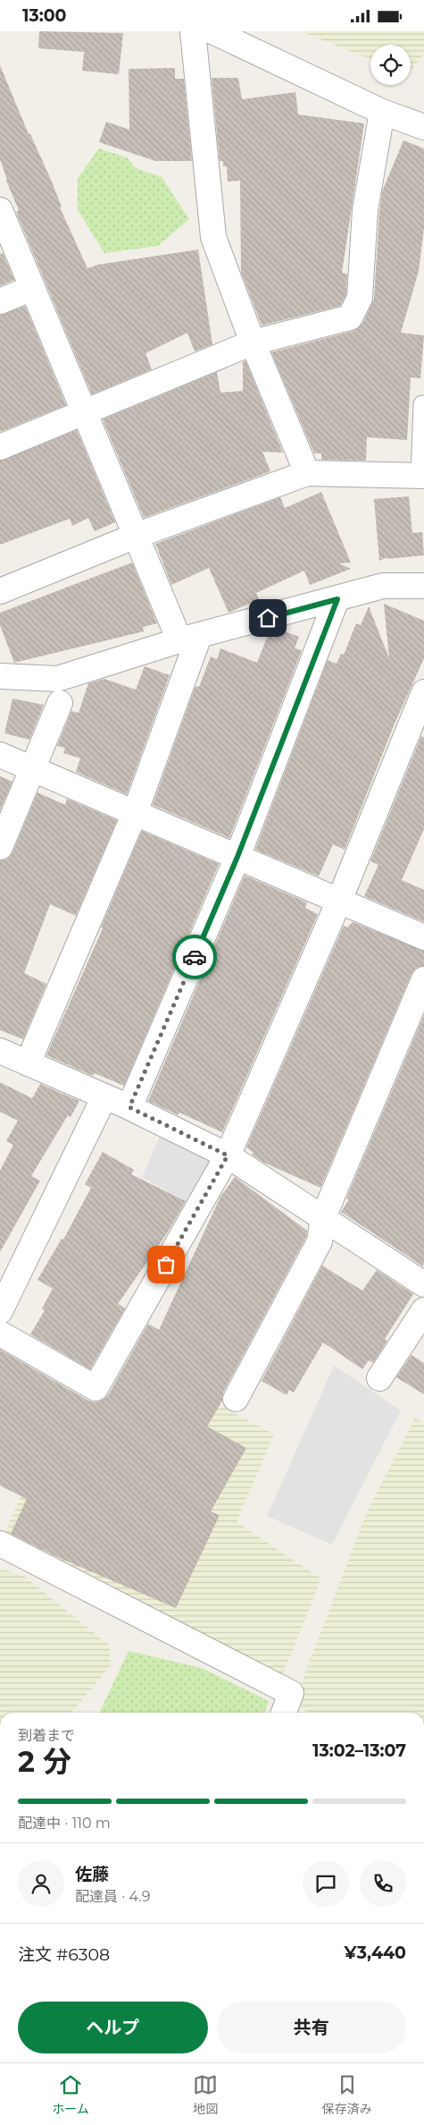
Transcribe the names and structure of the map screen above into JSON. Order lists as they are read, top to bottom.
{
  "page": {
    "status": "13:00",
    "heading": ["2 分", "到着まで", "13:02–13:07"],
    "panel": [
      "佐藤",
      "配達員 · 4.9",
      "注文 #6308",
      "¥3,440"
    ],
    "bar": "配達中 · 110 m",
    "buttons": ["ヘルプ", "共有"],
    "tabs": ["ホーム", "地図", "保存済み"]
  }
}
